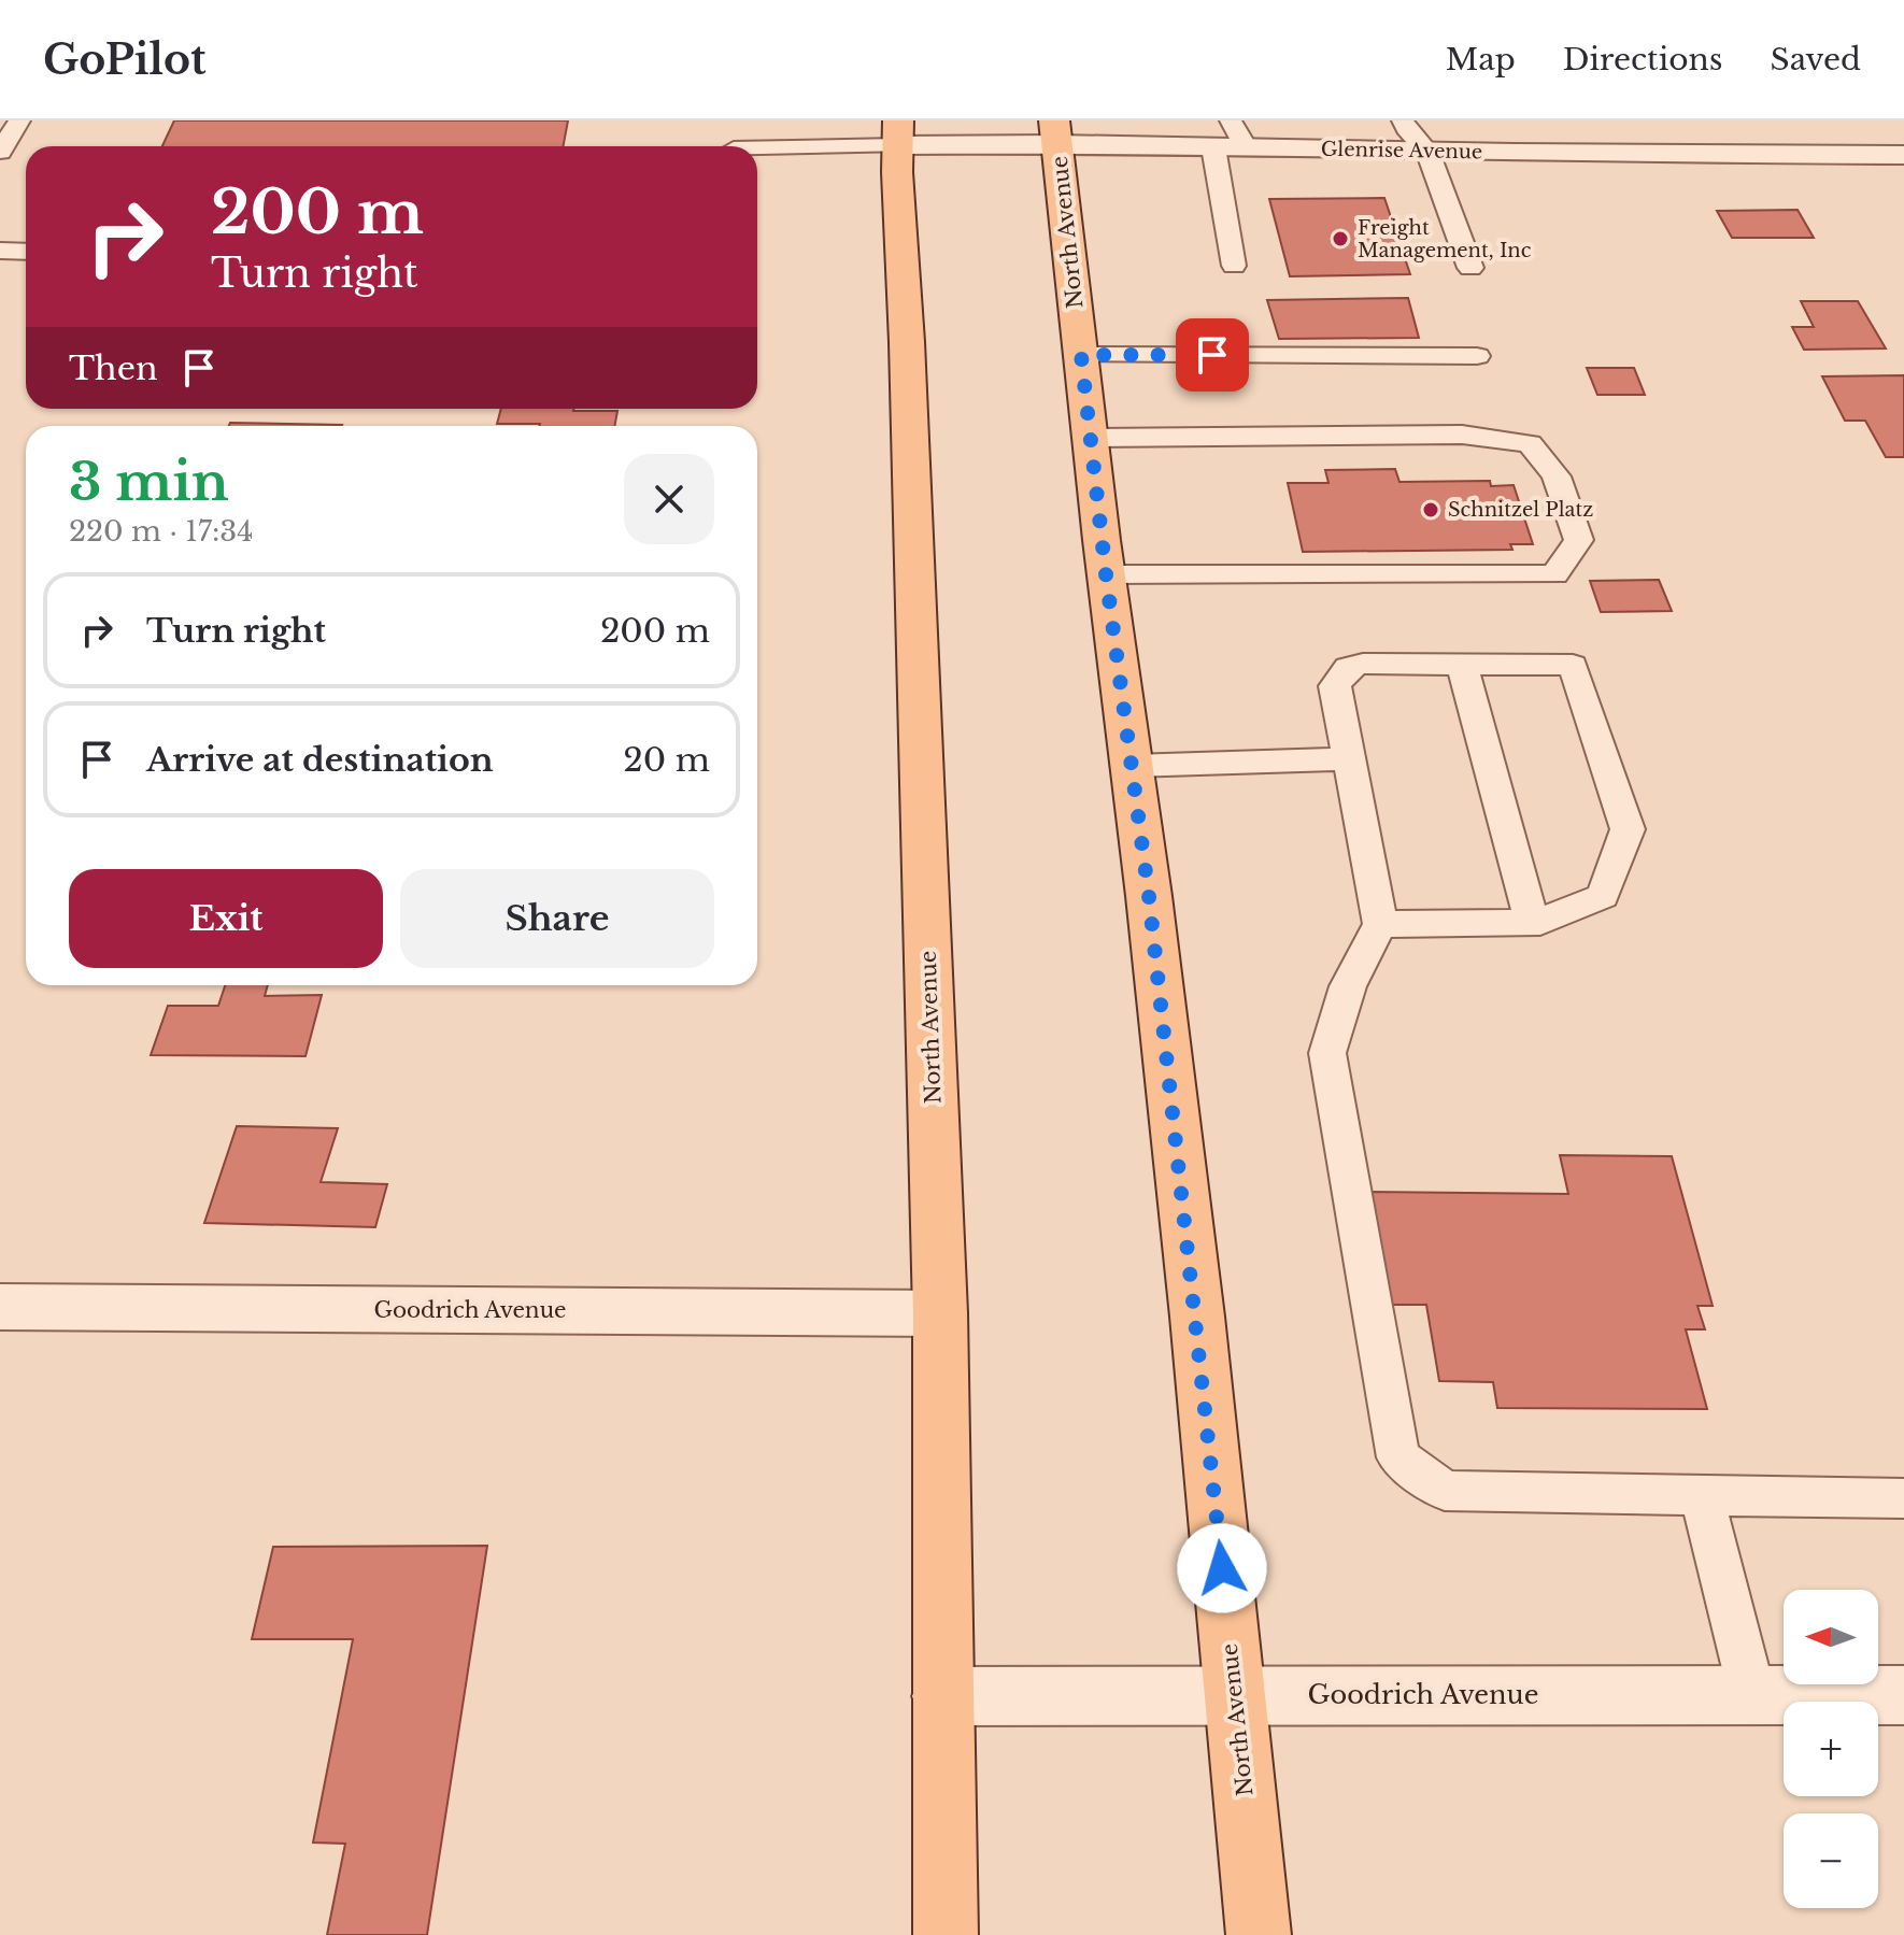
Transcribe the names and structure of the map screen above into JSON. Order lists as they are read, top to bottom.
{
  "streets": {
    "main road": ["North Avenue"],
    "street": ["Glenrise Avenue", "Goodrich Avenue"]
  },
  "crossings": [
    ["Glenrise Avenue", "North Avenue"],
    ["North Avenue", "Goodrich Avenue"]
  ],
  "places": ["Freight Management, Inc", "Schnitzel Platz"],
  "north": "left",
  "page": {
    "header": "GoPilot",
    "nav": ["Map", "Directions", "Saved"],
    "turn": ["200 m", "Turn right"],
    "then": "Then",
    "heading": ["3 min", "220 m · 17:34"],
    "list": [
      {
        "name": "Turn right",
        "value": "200 m"
      },
      {
        "name": "Arrive at destination",
        "value": "20 m"
      }
    ],
    "buttons": ["Exit", "Share"],
    "map_buttons": ["+", "−"]
  }
}
